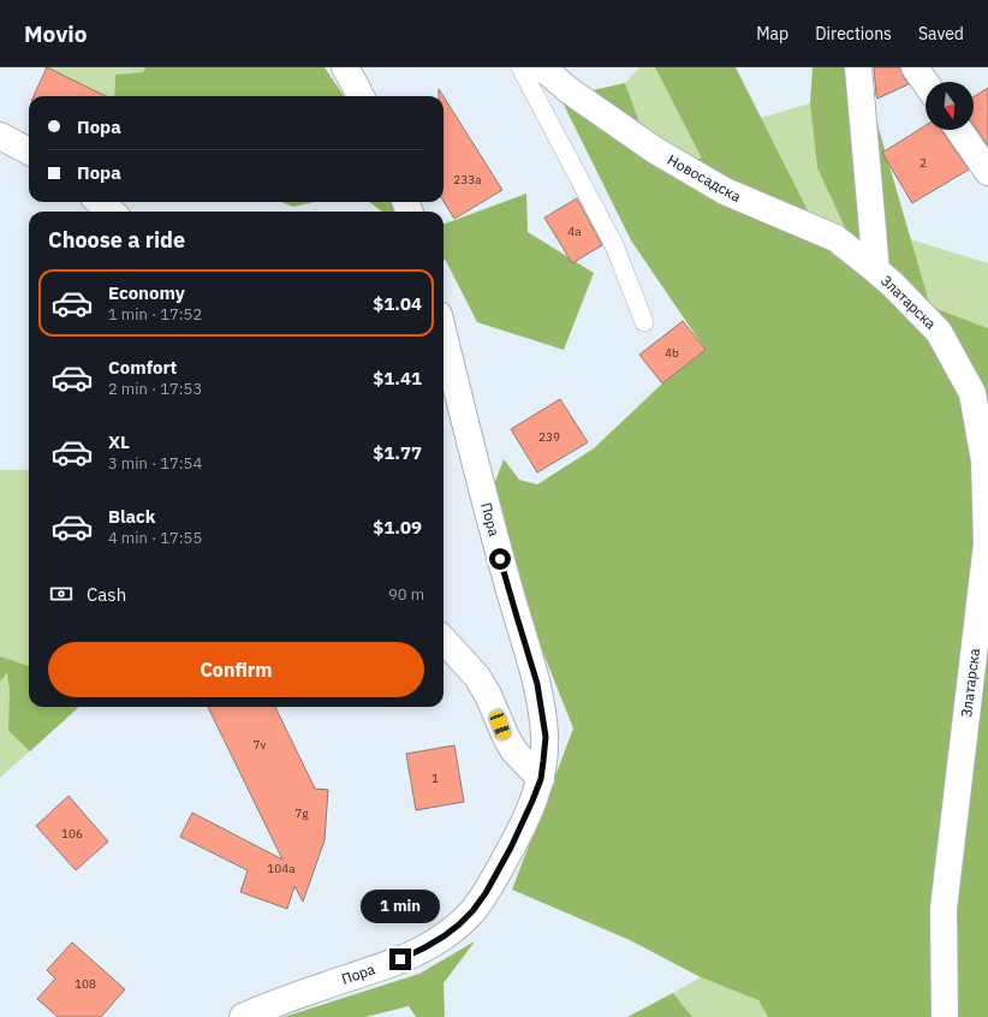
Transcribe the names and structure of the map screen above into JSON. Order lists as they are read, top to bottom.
{
  "streets": {
    "street": ["Новосадска", "Златарска", "Пора"]
  },
  "crossings": [
    ["Новосадска", "Златарска"]
  ],
  "house_numbers": [
    "2",
    "233a",
    "4a",
    "4b",
    "239",
    "7v",
    "1",
    "7g",
    "106",
    "104a",
    "108"
  ],
  "north": "bottom",
  "page": {
    "header": "Movio",
    "nav": ["Map", "Directions", "Saved"],
    "banner": ["Пора", "Пора"],
    "heading": "Choose a ride",
    "list": [
      {
        "name": "Economy",
        "note": "1 min · 17:52",
        "value": "$1.04"
      },
      {
        "name": "Comfort",
        "note": "2 min · 17:53",
        "value": "$1.41"
      },
      {
        "name": "XL",
        "note": "3 min · 17:54",
        "value": "$1.77"
      },
      {
        "name": "Black",
        "note": "4 min · 17:55",
        "value": "$1.09"
      }
    ],
    "pay": ["Cash", "90 m"],
    "buttons": "Confirm",
    "bubble": "1 min"
  }
}
